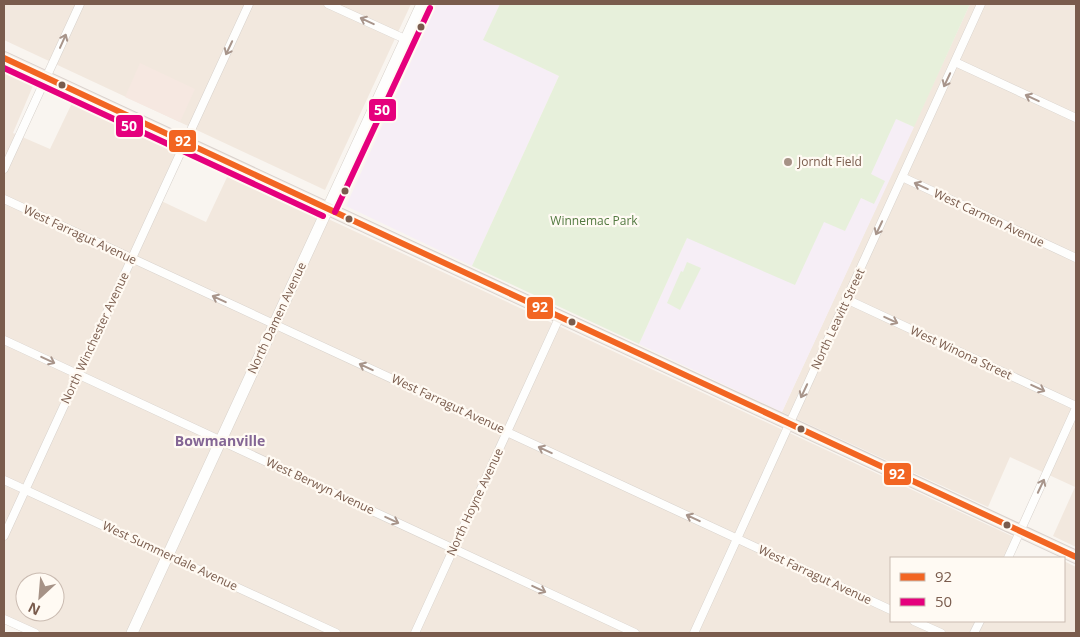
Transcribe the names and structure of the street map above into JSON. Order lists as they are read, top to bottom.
{
  "streets": {
    "street": [
      "West Carmen Avenue",
      "West Farragut Avenue",
      "North Damen Avenue",
      "North Leavitt Street",
      "North Winchester Avenue",
      "West Winona Street",
      "West Berwyn Avenue",
      "North Hoyne Avenue",
      "West Summerdale Avenue"
    ]
  },
  "crossings": [
    ["West Carmen Avenue", "North Leavitt Street"],
    ["West Farragut Avenue", "North Damen Avenue"],
    ["West Farragut Avenue", "North Leavitt Street"],
    ["West Farragut Avenue", "North Winchester Avenue"],
    ["West Farragut Avenue", "North Hoyne Avenue"],
    ["North Damen Avenue", "West Berwyn Avenue"],
    ["North Damen Avenue", "West Summerdale Avenue"],
    ["North Leavitt Street", "West Winona Street"],
    ["North Winchester Avenue", "West Berwyn Avenue"],
    ["North Winchester Avenue", "West Summerdale Avenue"],
    ["West Berwyn Avenue", "North Hoyne Avenue"]
  ],
  "one_way": [
    "West Carmen Avenue",
    "West Farragut Avenue",
    "North Leavitt Street",
    "West Winona Street",
    "West Berwyn Avenue"
  ],
  "districts": ["Bowmanville"],
  "parks": ["Winnemac Park"],
  "places": ["Jorndt Field"],
  "lines": ["transit line 50", "transit line 92"],
  "legend": ["92", "50"],
  "north": "bottom left"
}
